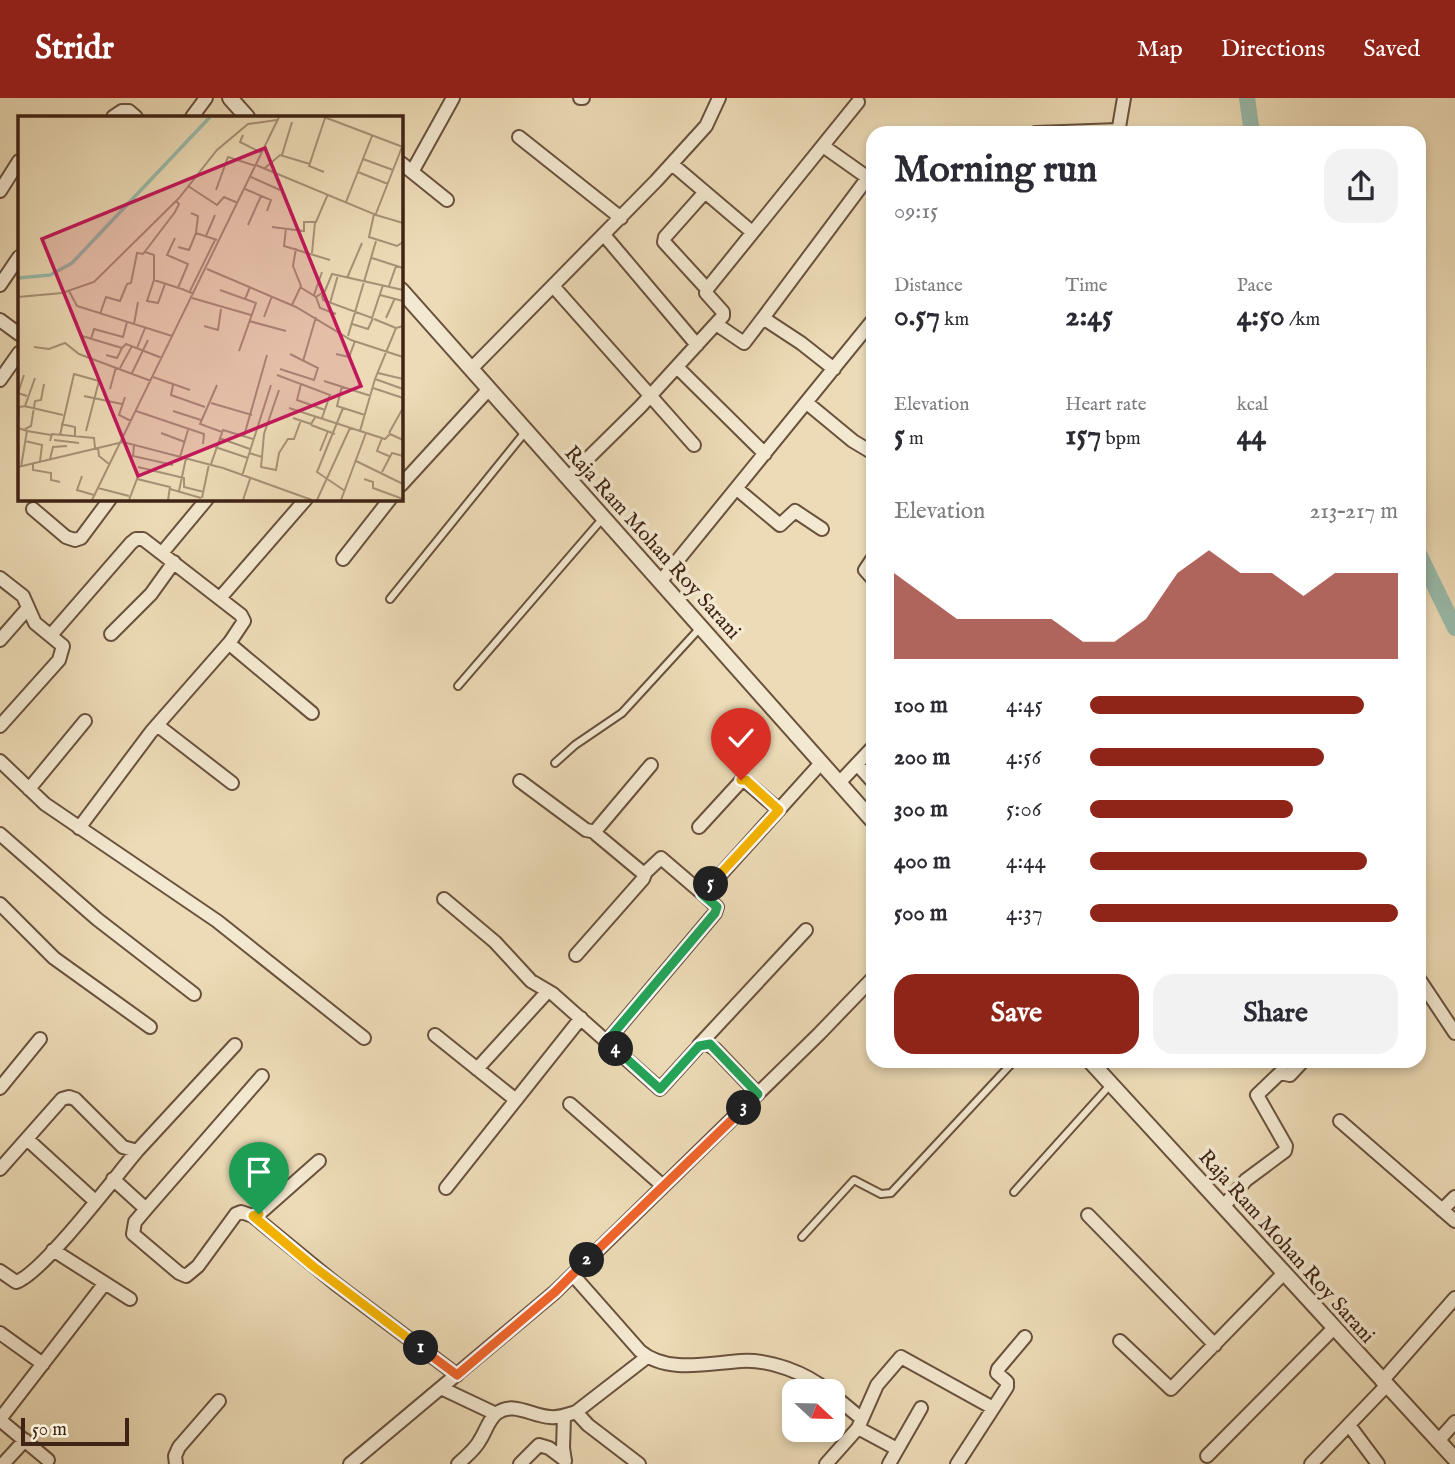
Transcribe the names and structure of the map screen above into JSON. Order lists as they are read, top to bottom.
{
  "streets": {
    "street": ["Raja Ram Mohan Roy Sarani"]
  },
  "scale_bar": "50 m",
  "north": "right",
  "page": {
    "header": "Stridr",
    "nav": ["Map", "Directions", "Saved"],
    "heading": ["Morning run", "09:15"],
    "stats": [
      ["Distance", "0.57 km"],
      ["Time", "2:45"],
      ["Pace", "4:50 /km"],
      ["Elevation", "5 m"],
      ["Heart rate", "157 bpm"],
      ["kcal", "44"]
    ],
    "chart": ["Elevation", "213–217 m"],
    "list": [
      {
        "name": "100 m",
        "note": "4:45"
      },
      {
        "name": "200 m",
        "note": "4:56"
      },
      {
        "name": "300 m",
        "note": "5:06"
      },
      {
        "name": "400 m",
        "note": "4:44"
      },
      {
        "name": "500 m",
        "note": "4:37"
      }
    ],
    "pins": [
      "5",
      "4",
      "3",
      "2",
      "1"
    ],
    "buttons": ["Save", "Share"],
    "scale": "50 m"
  }
}
